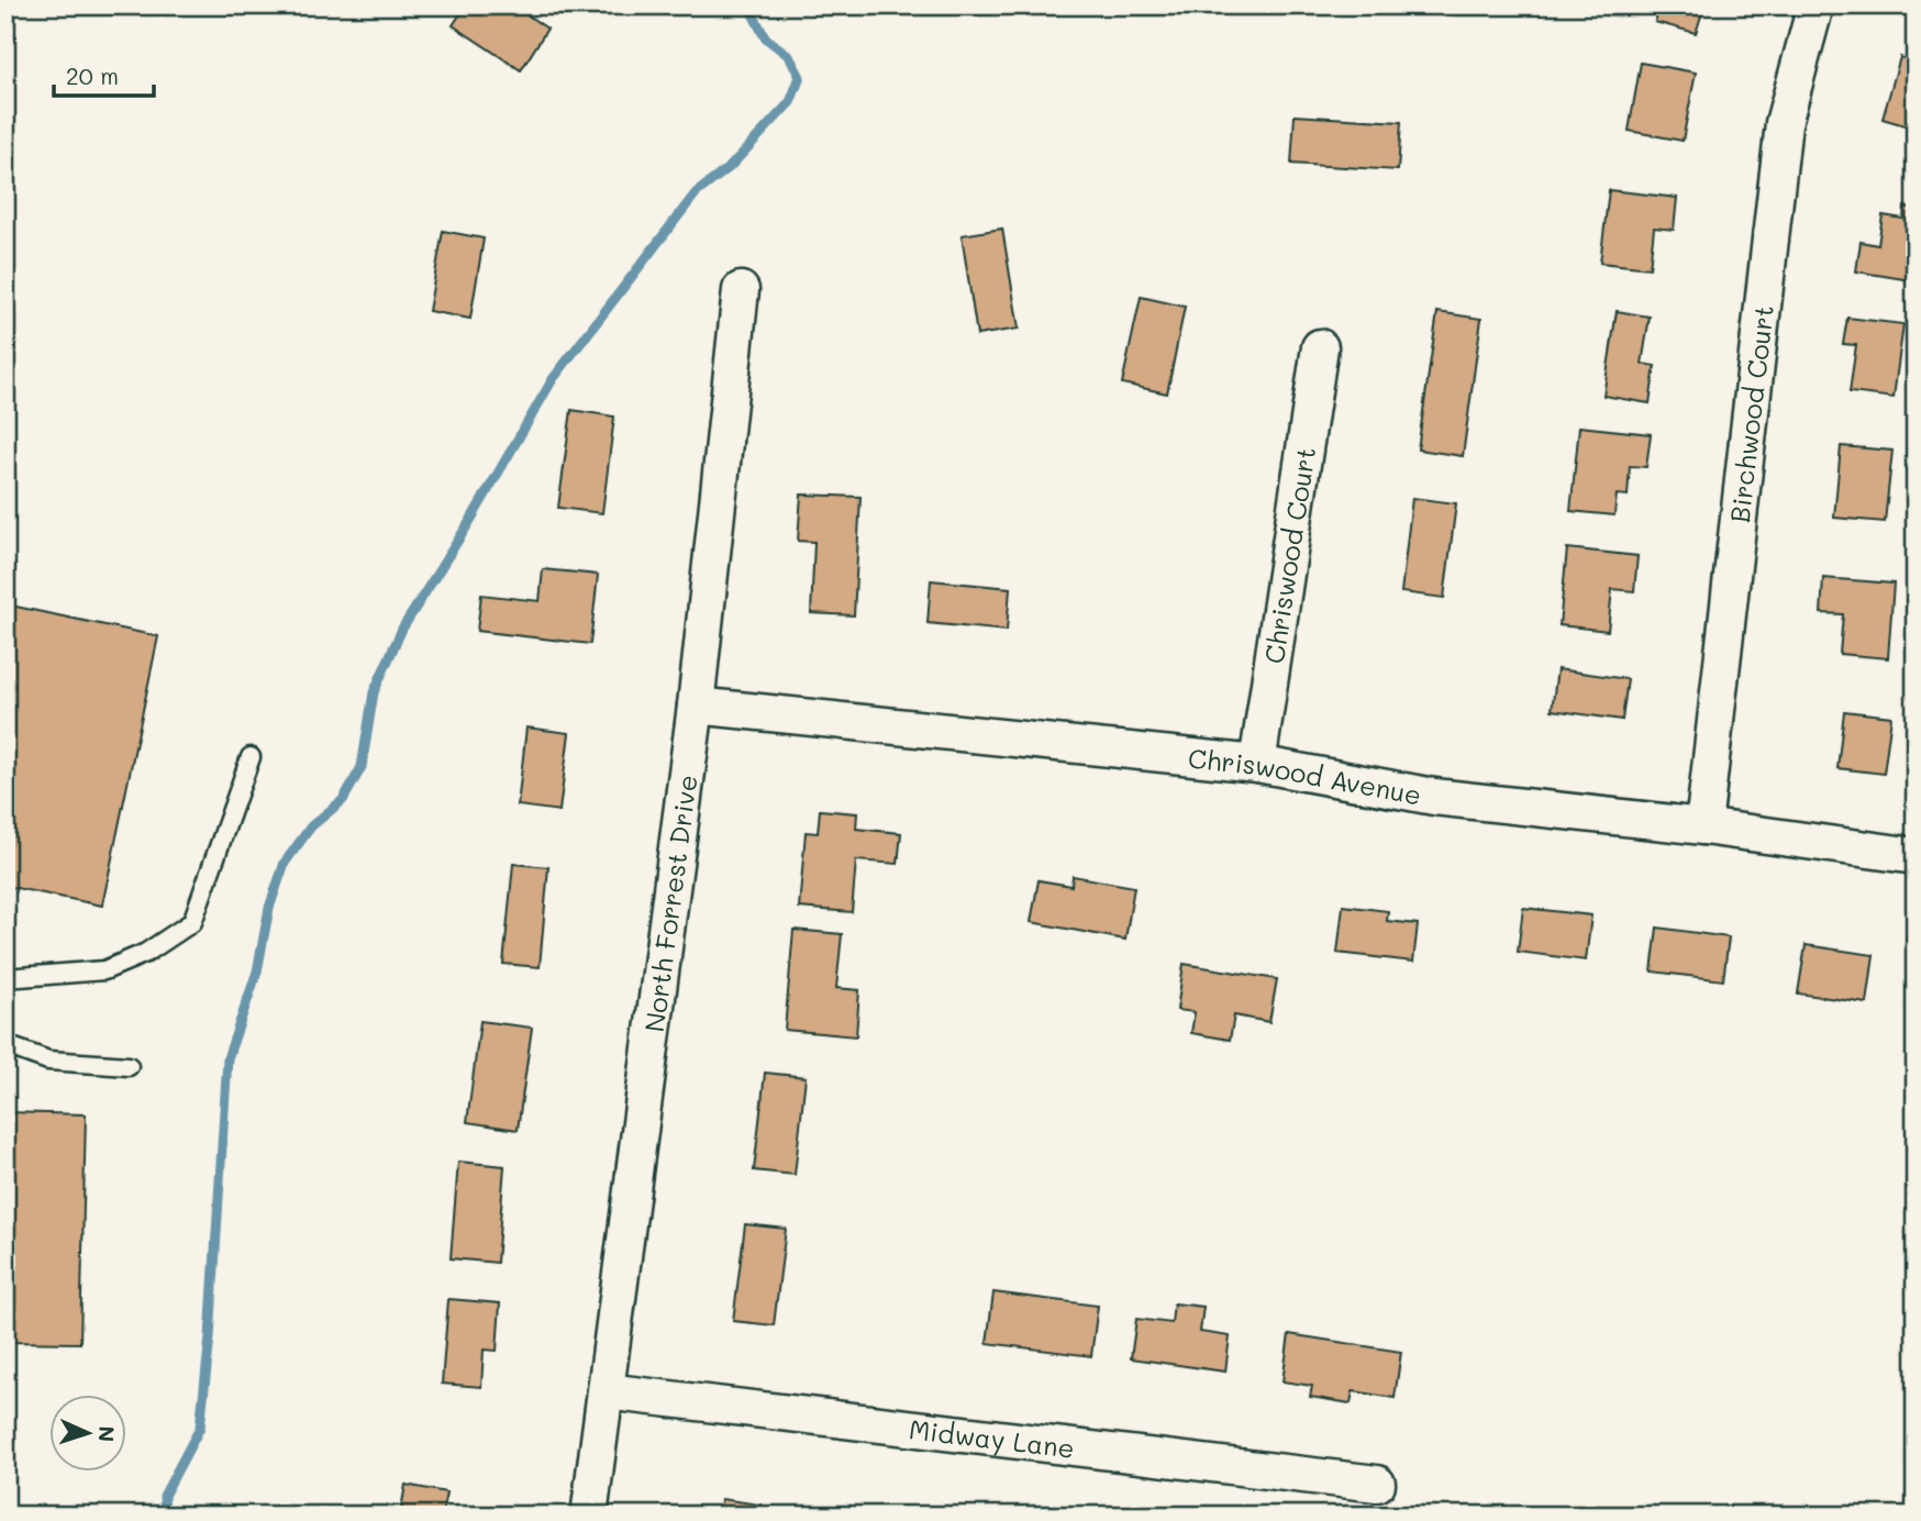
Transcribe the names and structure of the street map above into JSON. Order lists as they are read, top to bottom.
{
  "streets": {
    "street": [
      "Birchwood Court",
      "Chriswood Court",
      "Chriswood Avenue",
      "North Forrest Drive",
      "Midway Lane"
    ]
  },
  "crossings": [
    ["Birchwood Court", "Chriswood Avenue"],
    ["Chriswood Court", "Chriswood Avenue"],
    ["Chriswood Avenue", "North Forrest Drive"],
    ["North Forrest Drive", "Midway Lane"]
  ],
  "scale_bar": "20 m",
  "north": "right"
}
